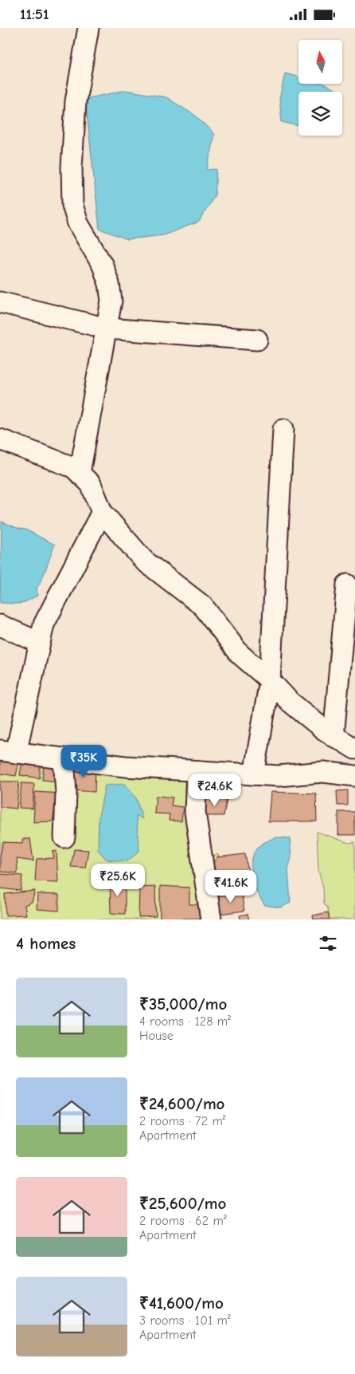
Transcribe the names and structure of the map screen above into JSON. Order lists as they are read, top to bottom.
{
  "north": "top",
  "page": {
    "status": "11:51",
    "price": [
      "₹35K",
      "₹24.6K",
      "₹25.6K",
      "₹41.6K"
    ],
    "heading": "4 homes",
    "list": [
      {
        "name": "₹35,000/mo",
        "note": "4 rooms · 128 m² · House"
      },
      {
        "name": "₹24,600/mo",
        "note": "2 rooms · 72 m² · Apartment"
      },
      {
        "name": "₹25,600/mo",
        "note": "2 rooms · 62 m² · Apartment"
      },
      {
        "name": "₹41,600/mo",
        "note": "3 rooms · 101 m² · Apartment"
      }
    ]
  }
}
